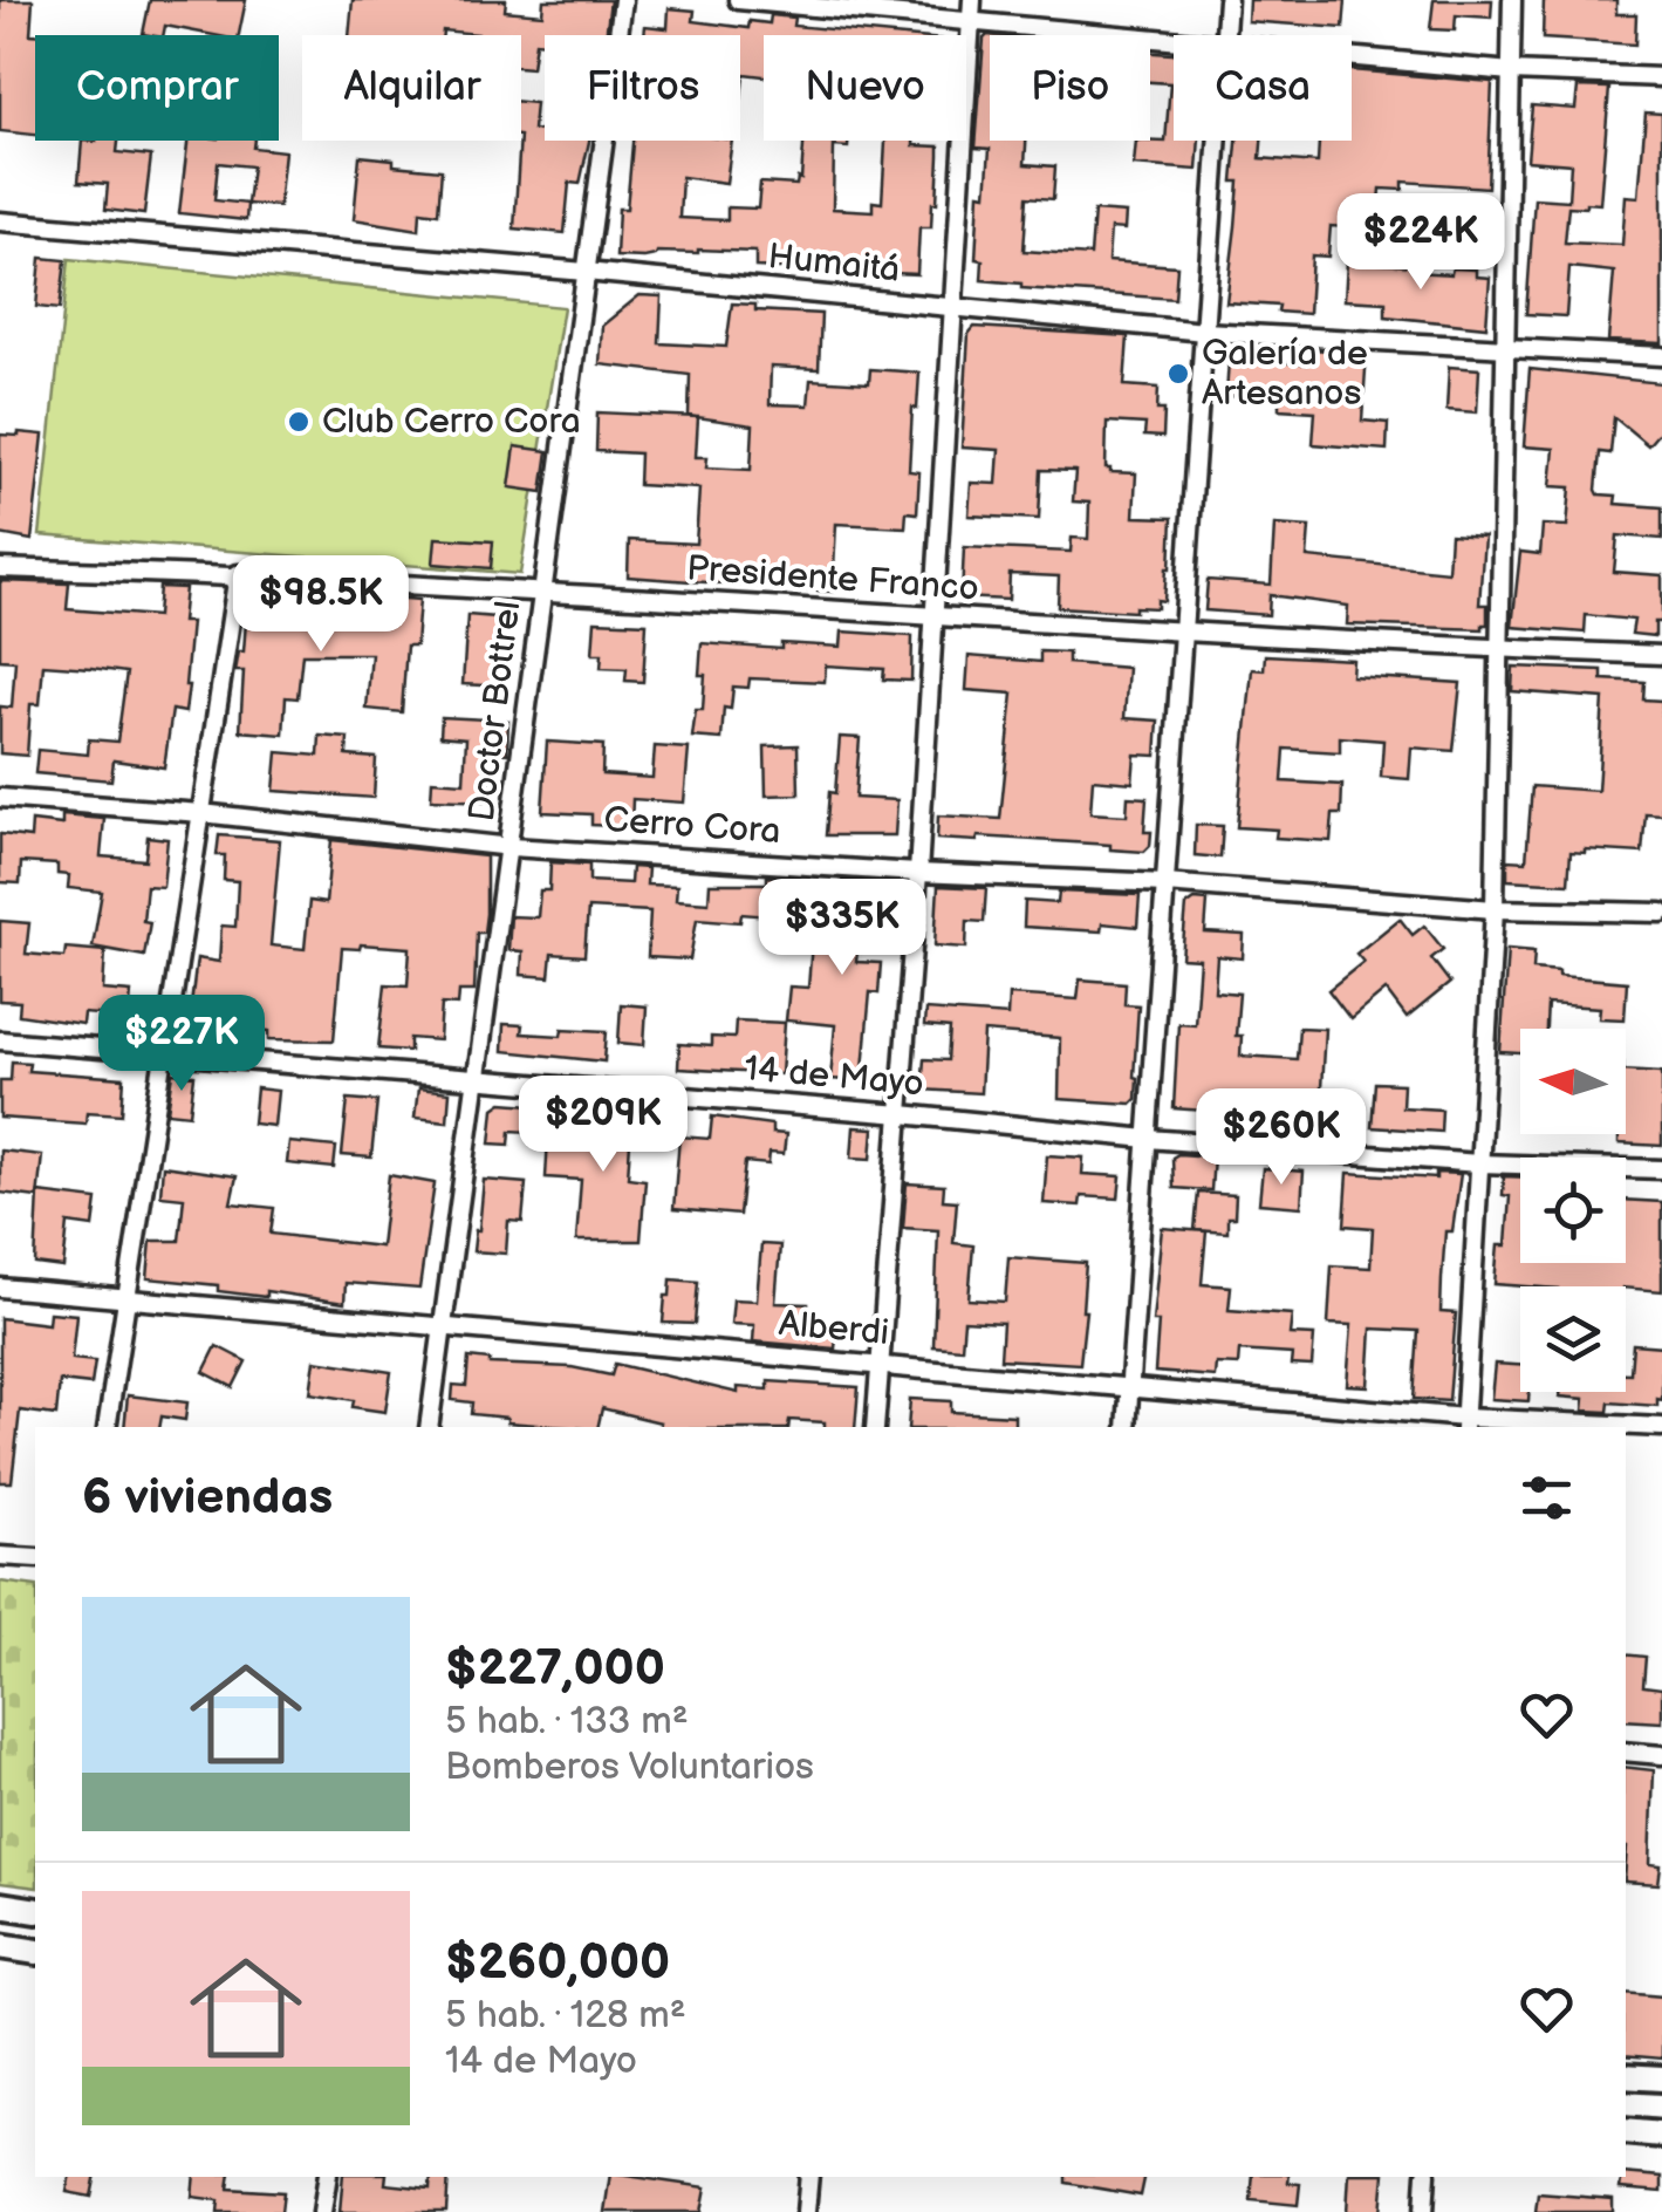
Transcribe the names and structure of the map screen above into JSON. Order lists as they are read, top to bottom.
{
  "streets": {
    "street": [
      "Humaitá",
      "Presidente Franco",
      "Doctor Bottrel",
      "Cerro Cora",
      "14 de Mayo",
      "Alberdi"
    ]
  },
  "crossings": [
    ["Humaitá", "Doctor Bottrel"],
    ["Presidente Franco", "Doctor Bottrel"],
    ["Doctor Bottrel", "Cerro Cora"],
    ["Doctor Bottrel", "14 de Mayo"],
    ["Doctor Bottrel", "Alberdi"]
  ],
  "places": ["Galería de Artesanos", "Club Cerro Cora"],
  "north": "left",
  "page": {
    "chip": [
      "Comprar",
      "Alquilar",
      "Filtros",
      "Nuevo",
      "Piso",
      "Casa"
    ],
    "price": [
      "$224K",
      "$98.5K",
      "$335K",
      "$227K",
      "$209K",
      "$260K"
    ],
    "heading": "6 viviendas",
    "list": [
      {
        "name": "$227,000",
        "note": "5 hab. · 133 m² · Bomberos Voluntarios"
      },
      {
        "name": "$260,000",
        "note": "5 hab. · 128 m² · 14 de Mayo"
      }
    ]
  }
}
